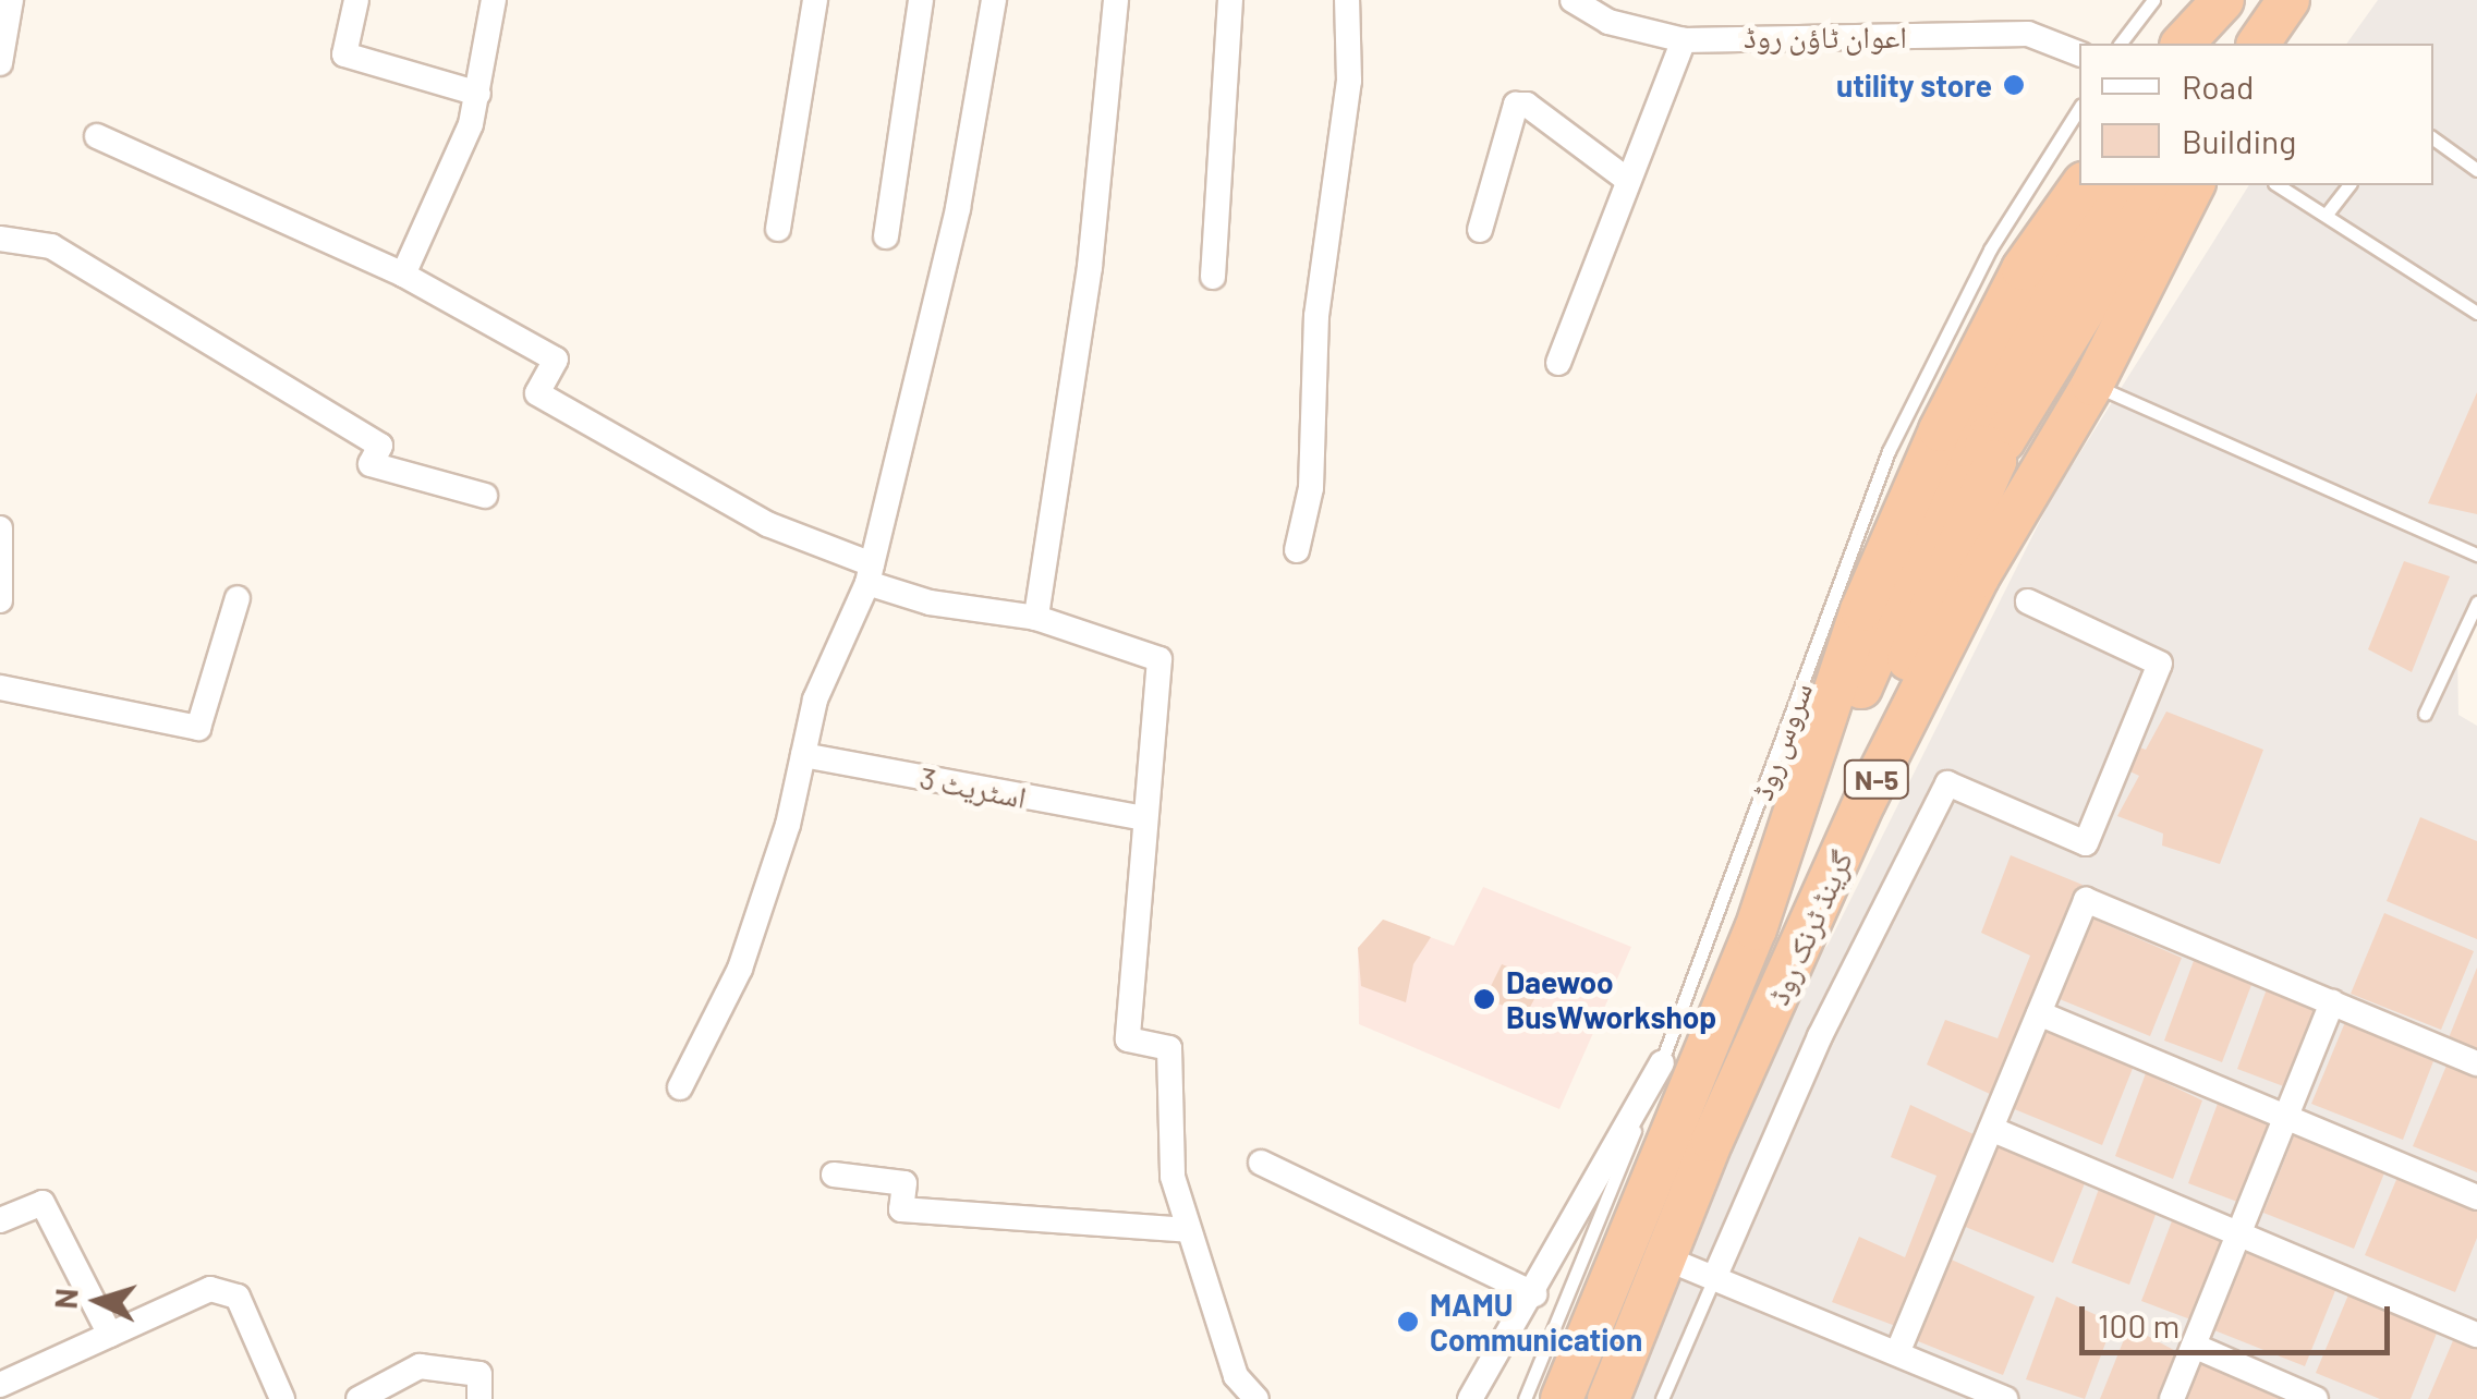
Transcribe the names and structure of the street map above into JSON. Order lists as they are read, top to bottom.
{
  "streets": {
    "highway": ["N-5", "گرینڈ ٹرنک روڈ"],
    "street": ["اعوان ٹاؤن روڈ", "اسٹریٹ 3"],
    "lane": ["سروس روڈ"]
  },
  "places": ["utility store", "Daewoo BusWworkshop", "MAMU Communication"],
  "legend": ["Road", "Building"],
  "scale_bar": "100 m",
  "north": "left"
}
